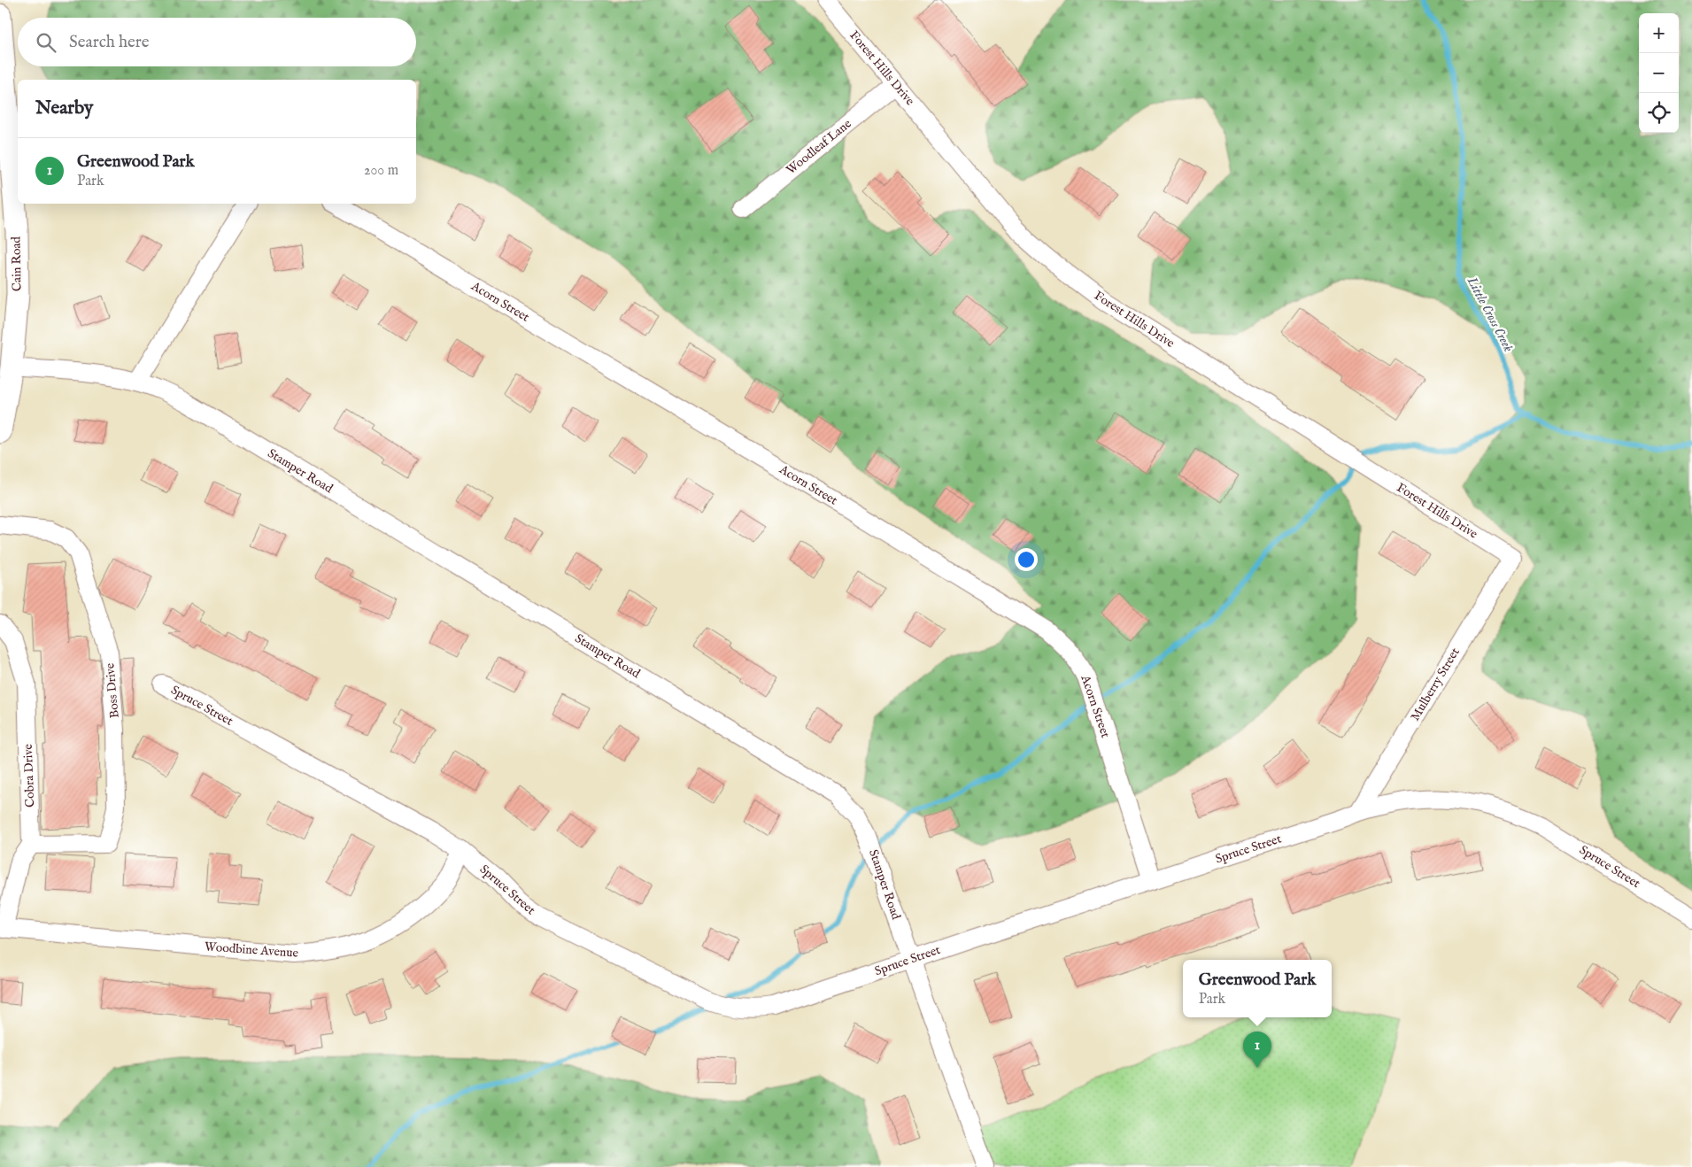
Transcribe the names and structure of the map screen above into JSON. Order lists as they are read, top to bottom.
{
  "streets": {
    "main road": ["Cain Road"],
    "street": [
      "Forest Hills Drive",
      "Woodleaf Lane",
      "Acorn Street",
      "Stamper Road",
      "Mulberry Street",
      "Boss Drive",
      "Spruce Street",
      "Cobra Drive",
      "Woodbine Avenue"
    ]
  },
  "crossings": [
    ["Forest Hills Drive", "Woodleaf Lane"],
    ["Forest Hills Drive", "Mulberry Street"],
    ["Cain Road", "Stamper Road"],
    ["Acorn Street", "Spruce Street"],
    ["Stamper Road", "Spruce Street"],
    ["Mulberry Street", "Spruce Street"],
    ["Boss Drive", "Cobra Drive"],
    ["Spruce Street", "Woodbine Avenue"]
  ],
  "water": ["Little Cross Creek"],
  "page": {
    "map_buttons": ["+", "−"],
    "search": "Search here",
    "heading": "Nearby",
    "list": [
      {
        "mark": "1",
        "name": "Greenwood Park",
        "note": "Park",
        "value": "200 m"
      }
    ],
    "popup": ["Greenwood Park", "Park"],
    "pins": "1"
  }
}
